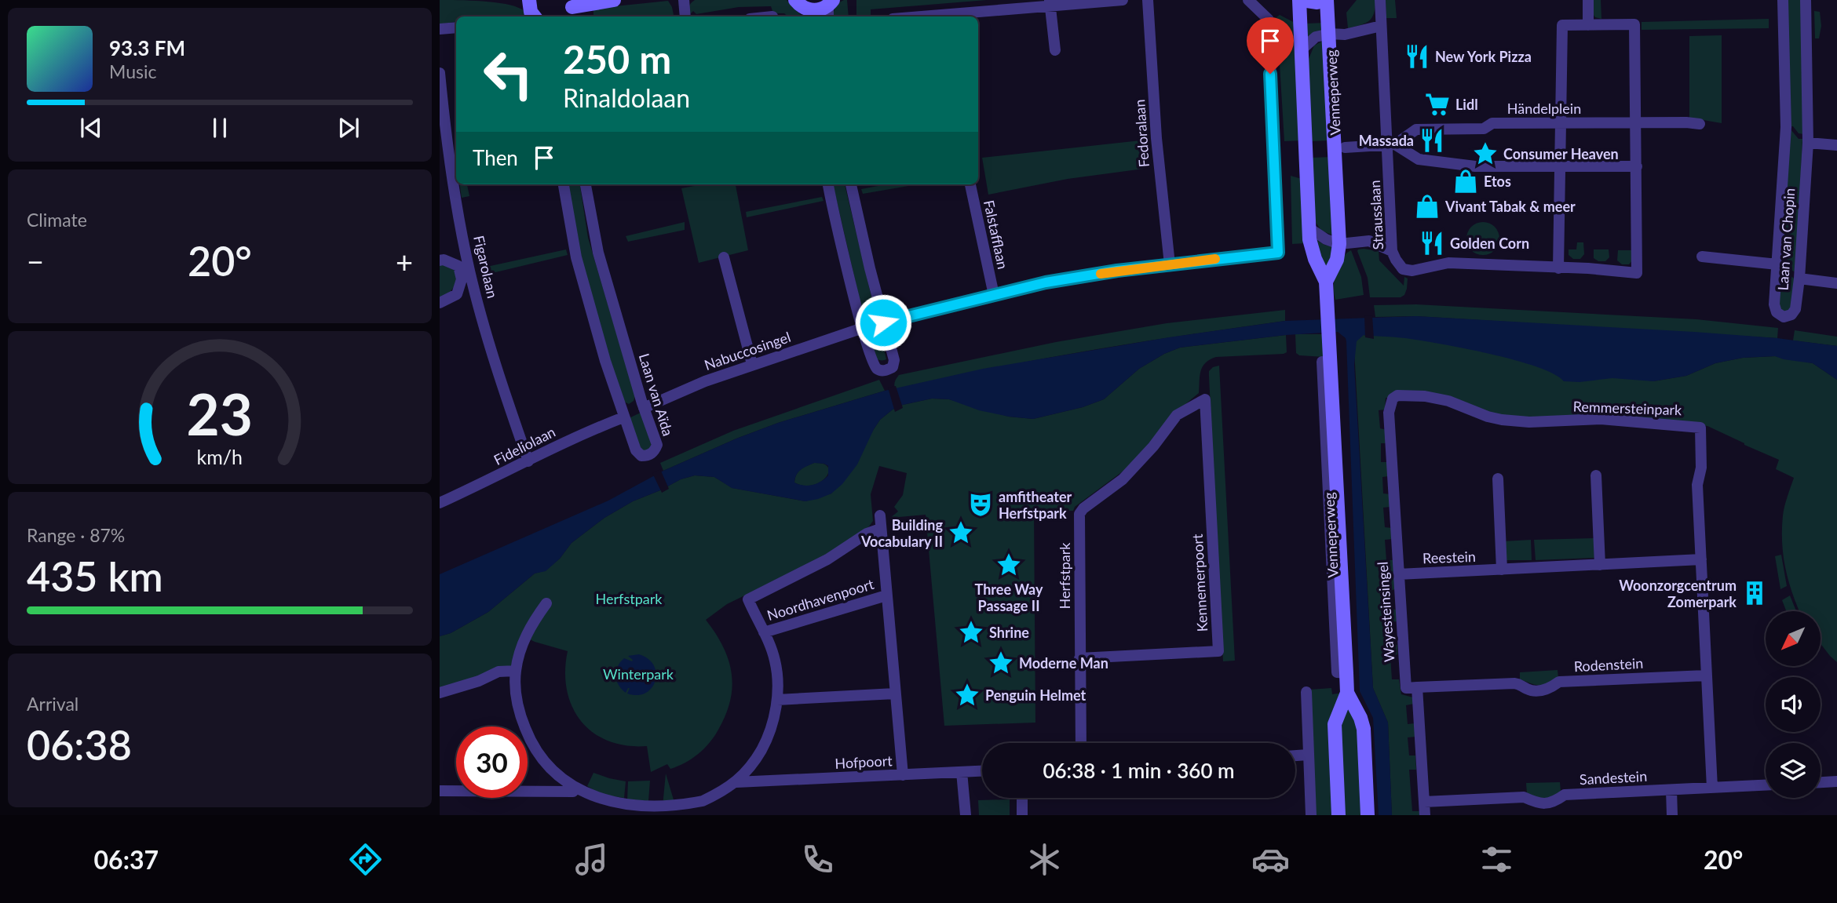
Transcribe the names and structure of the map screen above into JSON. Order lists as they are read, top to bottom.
{
  "streets": {
    "street": [
      "Venneperweg",
      "Händelplein",
      "Fedoralaan",
      "Strausslaan",
      "Falstafflaan",
      "Laan van Chopin",
      "Figarolaan",
      "Nabuccosingel",
      "Laan van Aïda",
      "Remmersteinpark",
      "Fideliolaan",
      "Reestein",
      "Herfstpark",
      "Kennemerpoort",
      "Noordhavenpoort",
      "Wayesteinsingel",
      "Rodenstein",
      "Hofpoort",
      "Sandestein"
    ]
  },
  "crossings": [
    ["Händelplein", "Strausslaan"],
    ["Figarolaan", "Fideliolaan"],
    ["Nabuccosingel", "Laan van Aïda"],
    ["Laan van Aïda", "Fideliolaan"],
    ["Remmersteinpark", "Reestein"],
    ["Remmersteinpark", "Wayesteinsingel"],
    ["Remmersteinpark", "Rodenstein"],
    ["Remmersteinpark", "Sandestein"],
    ["Reestein", "Wayesteinsingel"],
    ["Herfstpark", "Kennemerpoort"],
    ["Noordhavenpoort", "Hofpoort"],
    ["Wayesteinsingel", "Rodenstein"]
  ],
  "parks": ["Herfstpark", "Winterpark"],
  "places": {
    "restaurant": ["New York Pizza", "Massada", "Golden Corn"],
    "supermarket": ["Lidl"],
    "place": [
      "Consumer Heaven",
      "Building Vocabulary II",
      "Three Way Passage II",
      "Shrine",
      "Moderne Man",
      "Penguin Helmet"
    ],
    "shop": ["Etos", "Vivant Tabak & meer"],
    "theatre": ["amfitheater Herfstpark"],
    "building": ["Woonzorgcentrum Zomerpark"]
  },
  "north": "bottom left",
  "page": {
    "turn": ["250 m", "Rinaldolaan"],
    "song": ["93.3 FM", "Music"],
    "then": "Then",
    "tile": [
      "Climate",
      ["Range · 87%", "435 km"],
      ["Arrival", "06:38"]
    ],
    "heat": ["−", "20°", "+"],
    "limit": "30",
    "trip": "06:38 · 1 min · 360 m",
    "tabs": ["06:37", "20°"],
    "gauge": ["23", "km/h"]
  }
}
